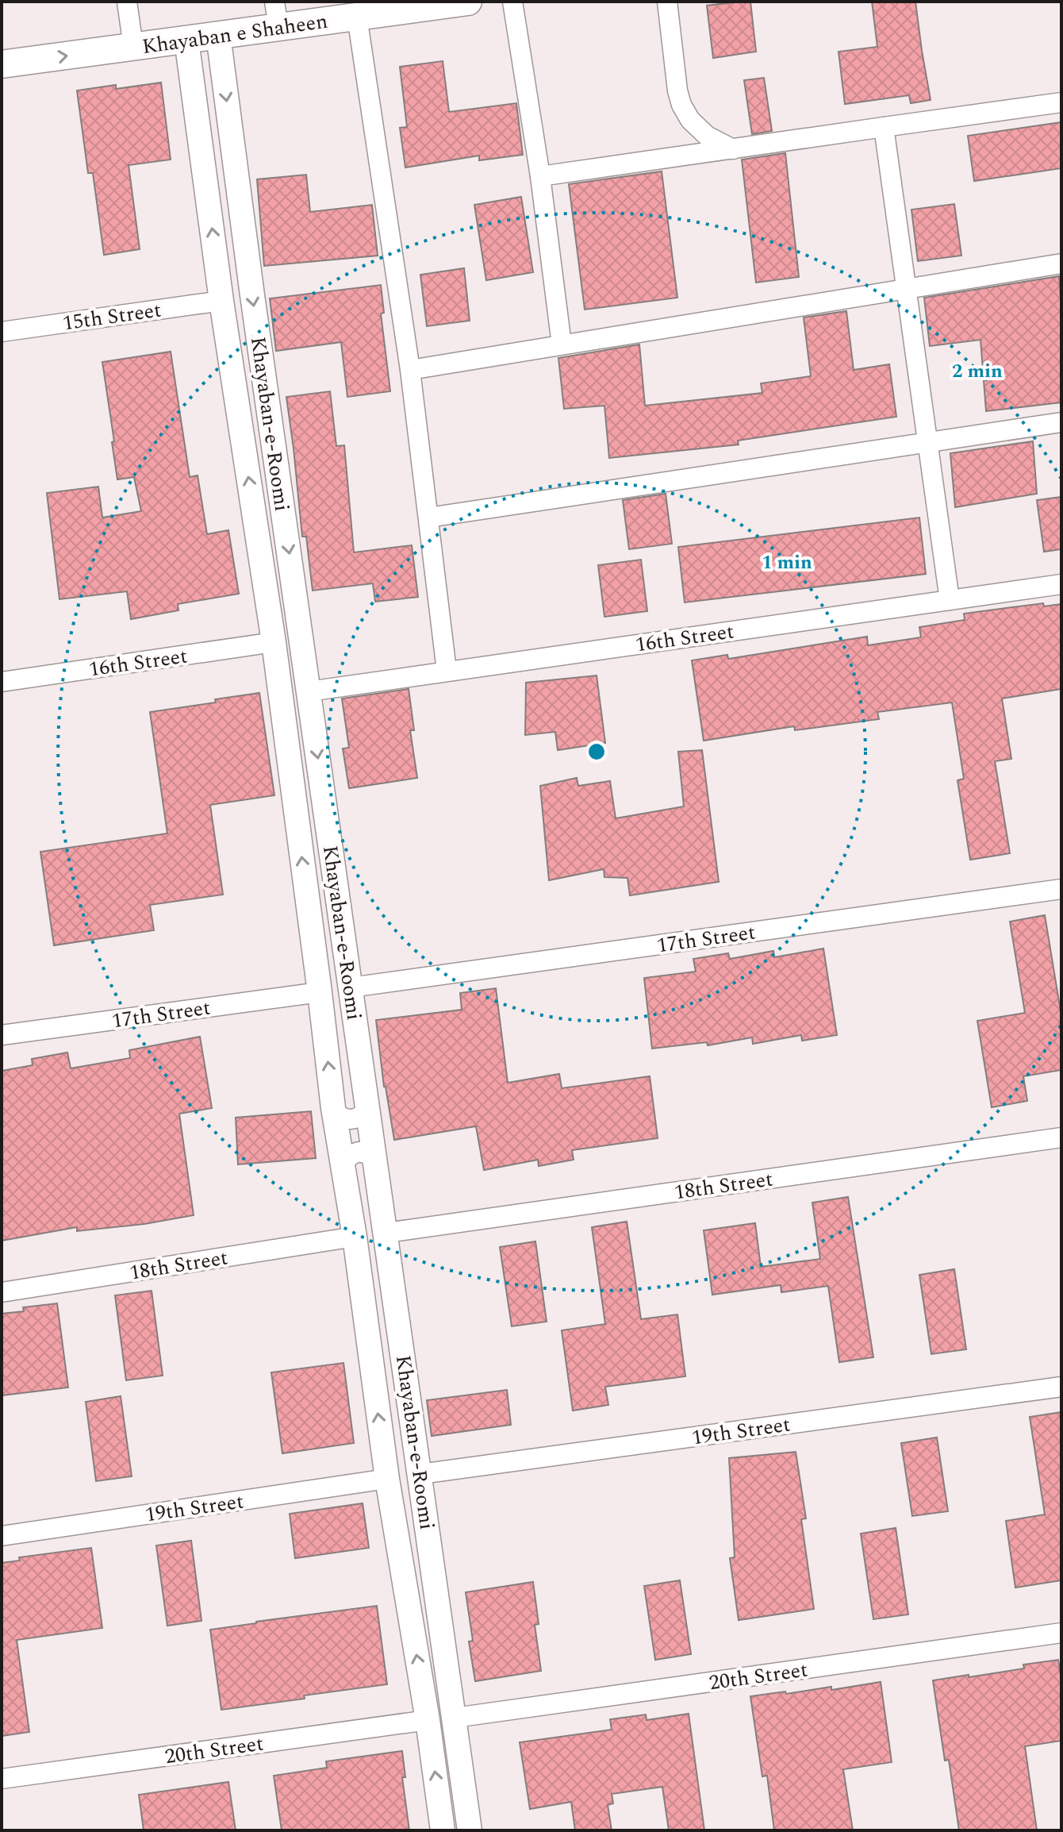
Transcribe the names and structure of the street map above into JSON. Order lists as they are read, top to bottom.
{
  "streets": {
    "main road": ["Khayaban e Shaheen"],
    "street": [
      "15th Street",
      "Khayaban-e-Roomi",
      "16th Street",
      "17th Street",
      "18th Street",
      "19th Street",
      "20th Street"
    ]
  },
  "crossings": [
    ["Khayaban e Shaheen", "Khayaban-e-Roomi"],
    ["15th Street", "Khayaban-e-Roomi"],
    ["Khayaban-e-Roomi", "16th Street"],
    ["Khayaban-e-Roomi", "17th Street"],
    ["Khayaban-e-Roomi", "18th Street"],
    ["Khayaban-e-Roomi", "19th Street"],
    ["Khayaban-e-Roomi", "20th Street"]
  ],
  "rings": ["2 min", "1 min"]
}
